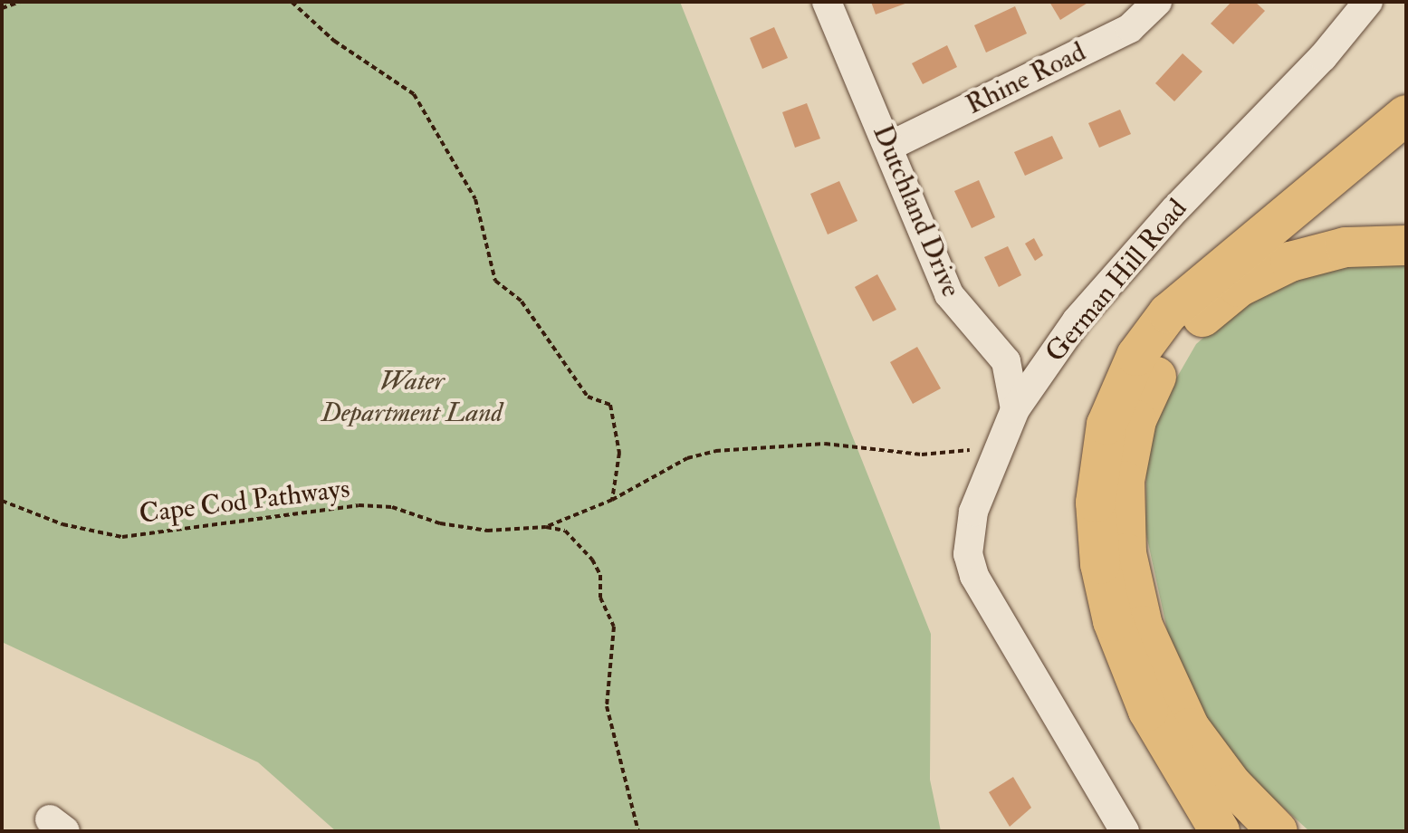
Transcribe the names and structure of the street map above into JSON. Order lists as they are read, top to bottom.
{
  "streets": {
    "street": ["Rhine Road", "Dutchland Drive", "German Hill Road"],
    "path": ["Cape Cod Pathways"]
  },
  "crossings": [
    ["Rhine Road", "Dutchland Drive"],
    ["Dutchland Drive", "German Hill Road"]
  ],
  "parks": ["Water Department Land"]
}
